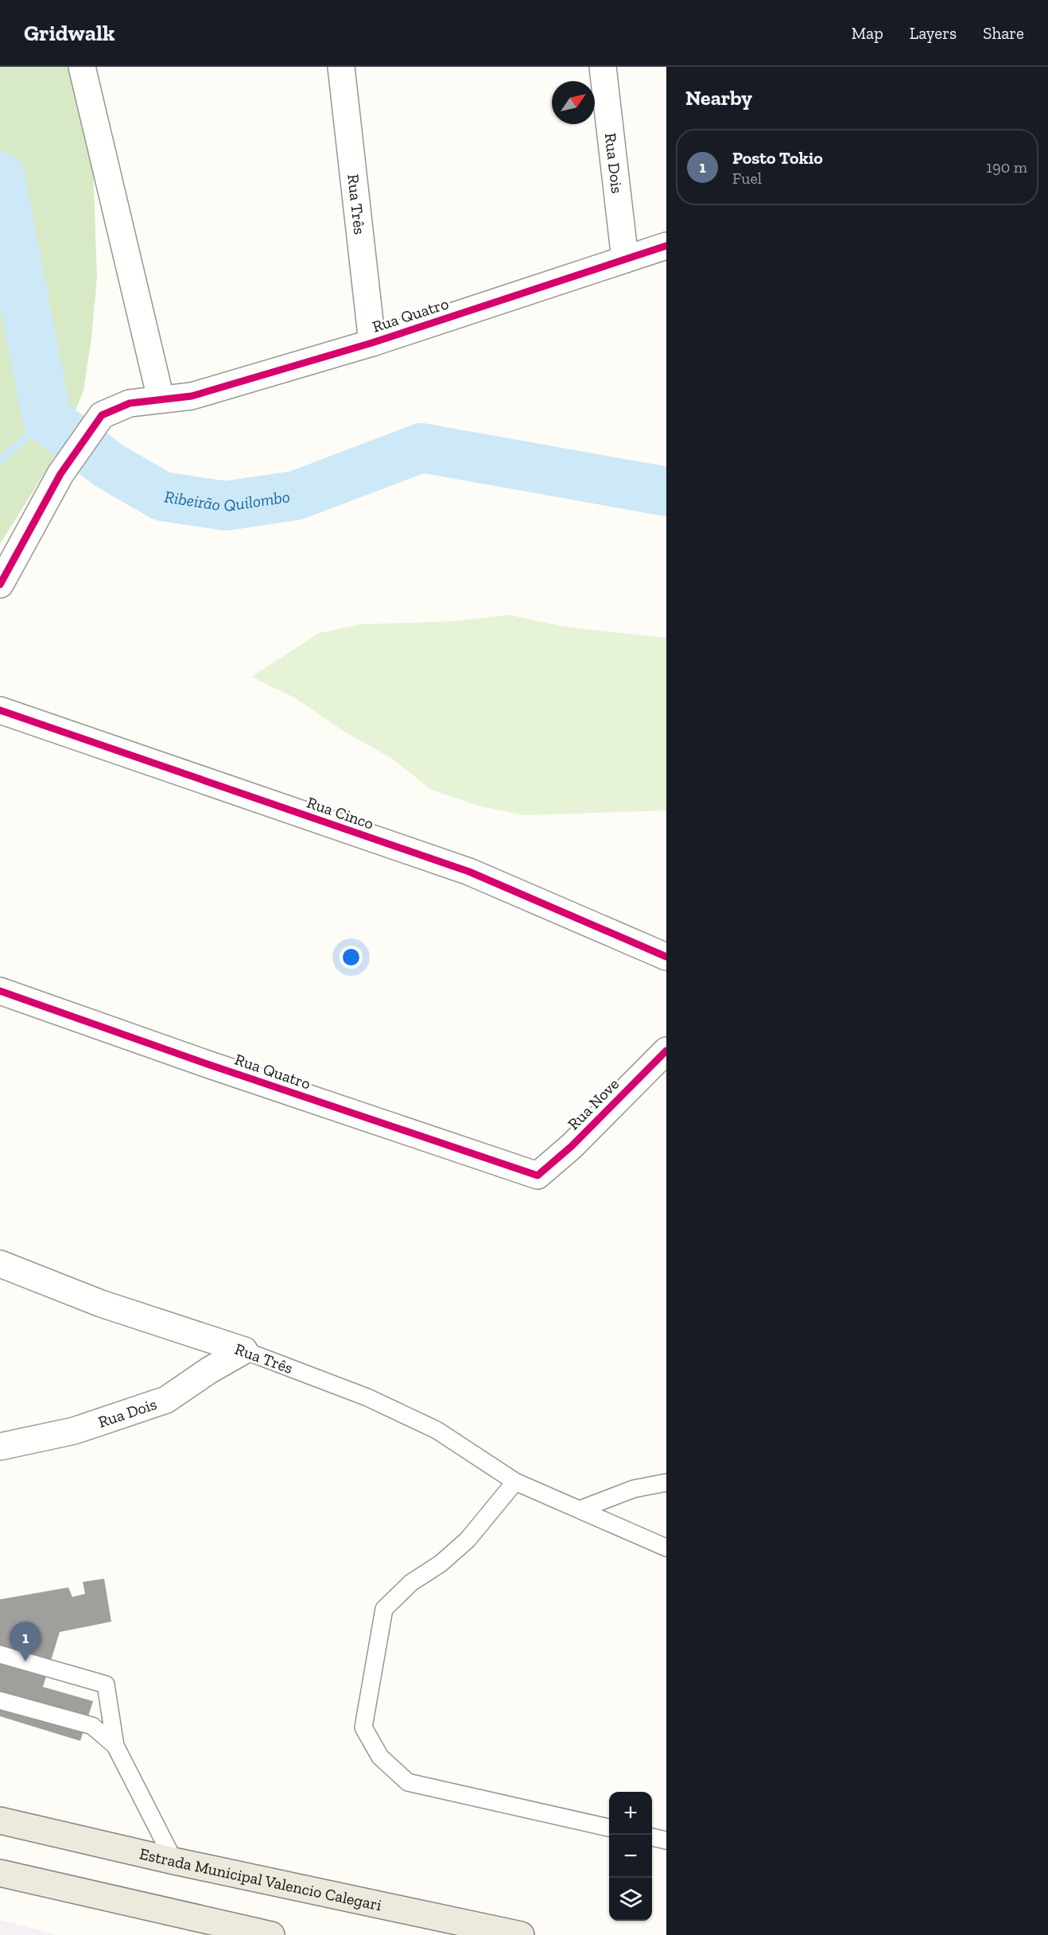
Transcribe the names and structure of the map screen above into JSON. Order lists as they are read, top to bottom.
{
  "streets": {
    "main road": ["Estrada Municipal Valencio Calegari"],
    "street": [
      "Rua Dois",
      "Rua Três",
      "Rua Quatro",
      "Rua Cinco",
      "Rua Nove"
    ]
  },
  "crossings": [
    ["Rua Dois", "Rua Três"],
    ["Rua Dois", "Rua Quatro"],
    ["Rua Três", "Rua Quatro"],
    ["Rua Quatro", "Rua Nove"]
  ],
  "water": ["Ribeirão Quilombo"],
  "north": "top right",
  "page": {
    "header": "Gridwalk",
    "nav": ["Map", "Layers", "Share"],
    "heading": "Nearby",
    "list": [
      {
        "mark": "1",
        "name": "Posto Tokio",
        "note": "Fuel",
        "value": "190 m"
      }
    ],
    "pins": "1",
    "map_buttons": ["+", "−"]
  }
}
